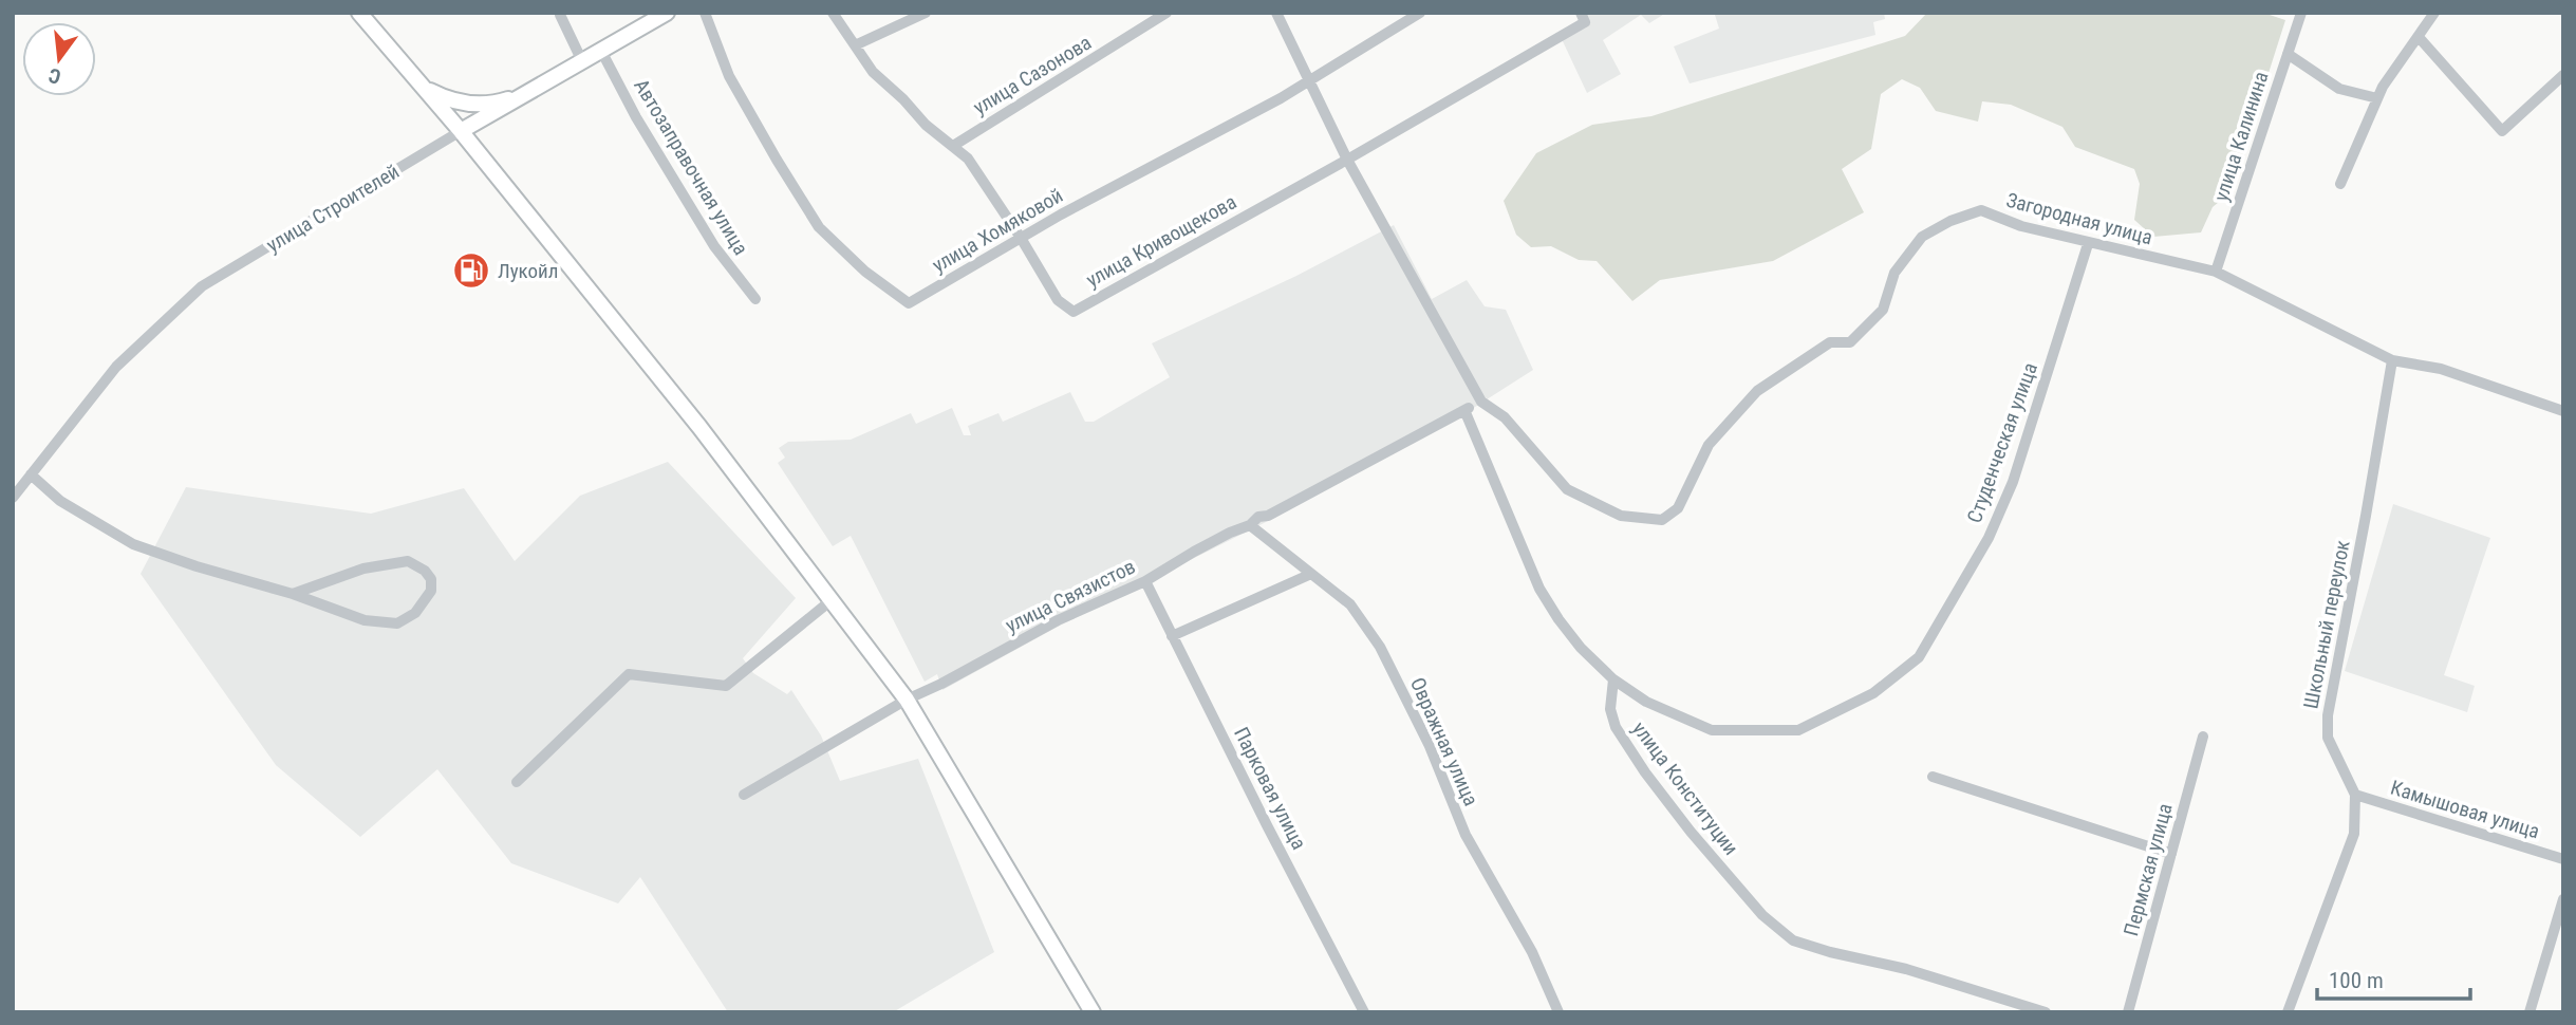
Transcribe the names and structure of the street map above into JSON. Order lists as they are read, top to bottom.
{
  "streets": {
    "main road": ["улица Строителей"],
    "street": [
      "улица Сазонова",
      "улица Калинина",
      "Автозаправочная улица",
      "Загородная улица",
      "улица Хомяковой",
      "улица Кривощекова",
      "Студенческая улица",
      "улица Связистов",
      "Школьный переулок",
      "Овражная улица",
      "Парковая улица",
      "улица Конституции",
      "Камышовая улица",
      "Пермская улица"
    ]
  },
  "crossings": [
    ["улица Калинина", "Загородная улица"],
    ["Автозаправочная улица", "улица Строителей"],
    ["Загородная улица", "Студенческая улица"],
    ["Загородная улица", "улица Связистов"],
    ["Загородная улица", "Школьный переулок"],
    ["улица Хомяковой", "улица Кривощекова"],
    ["Студенческая улица", "улица Конституции"],
    ["улица Связистов", "Овражная улица"],
    ["улица Связистов", "Парковая улица"],
    ["Школьный переулок", "Камышовая улица"]
  ],
  "places": {
    "fuel station": ["Лукойл"]
  },
  "scale_bar": "100 m",
  "north": "bottom"
}
